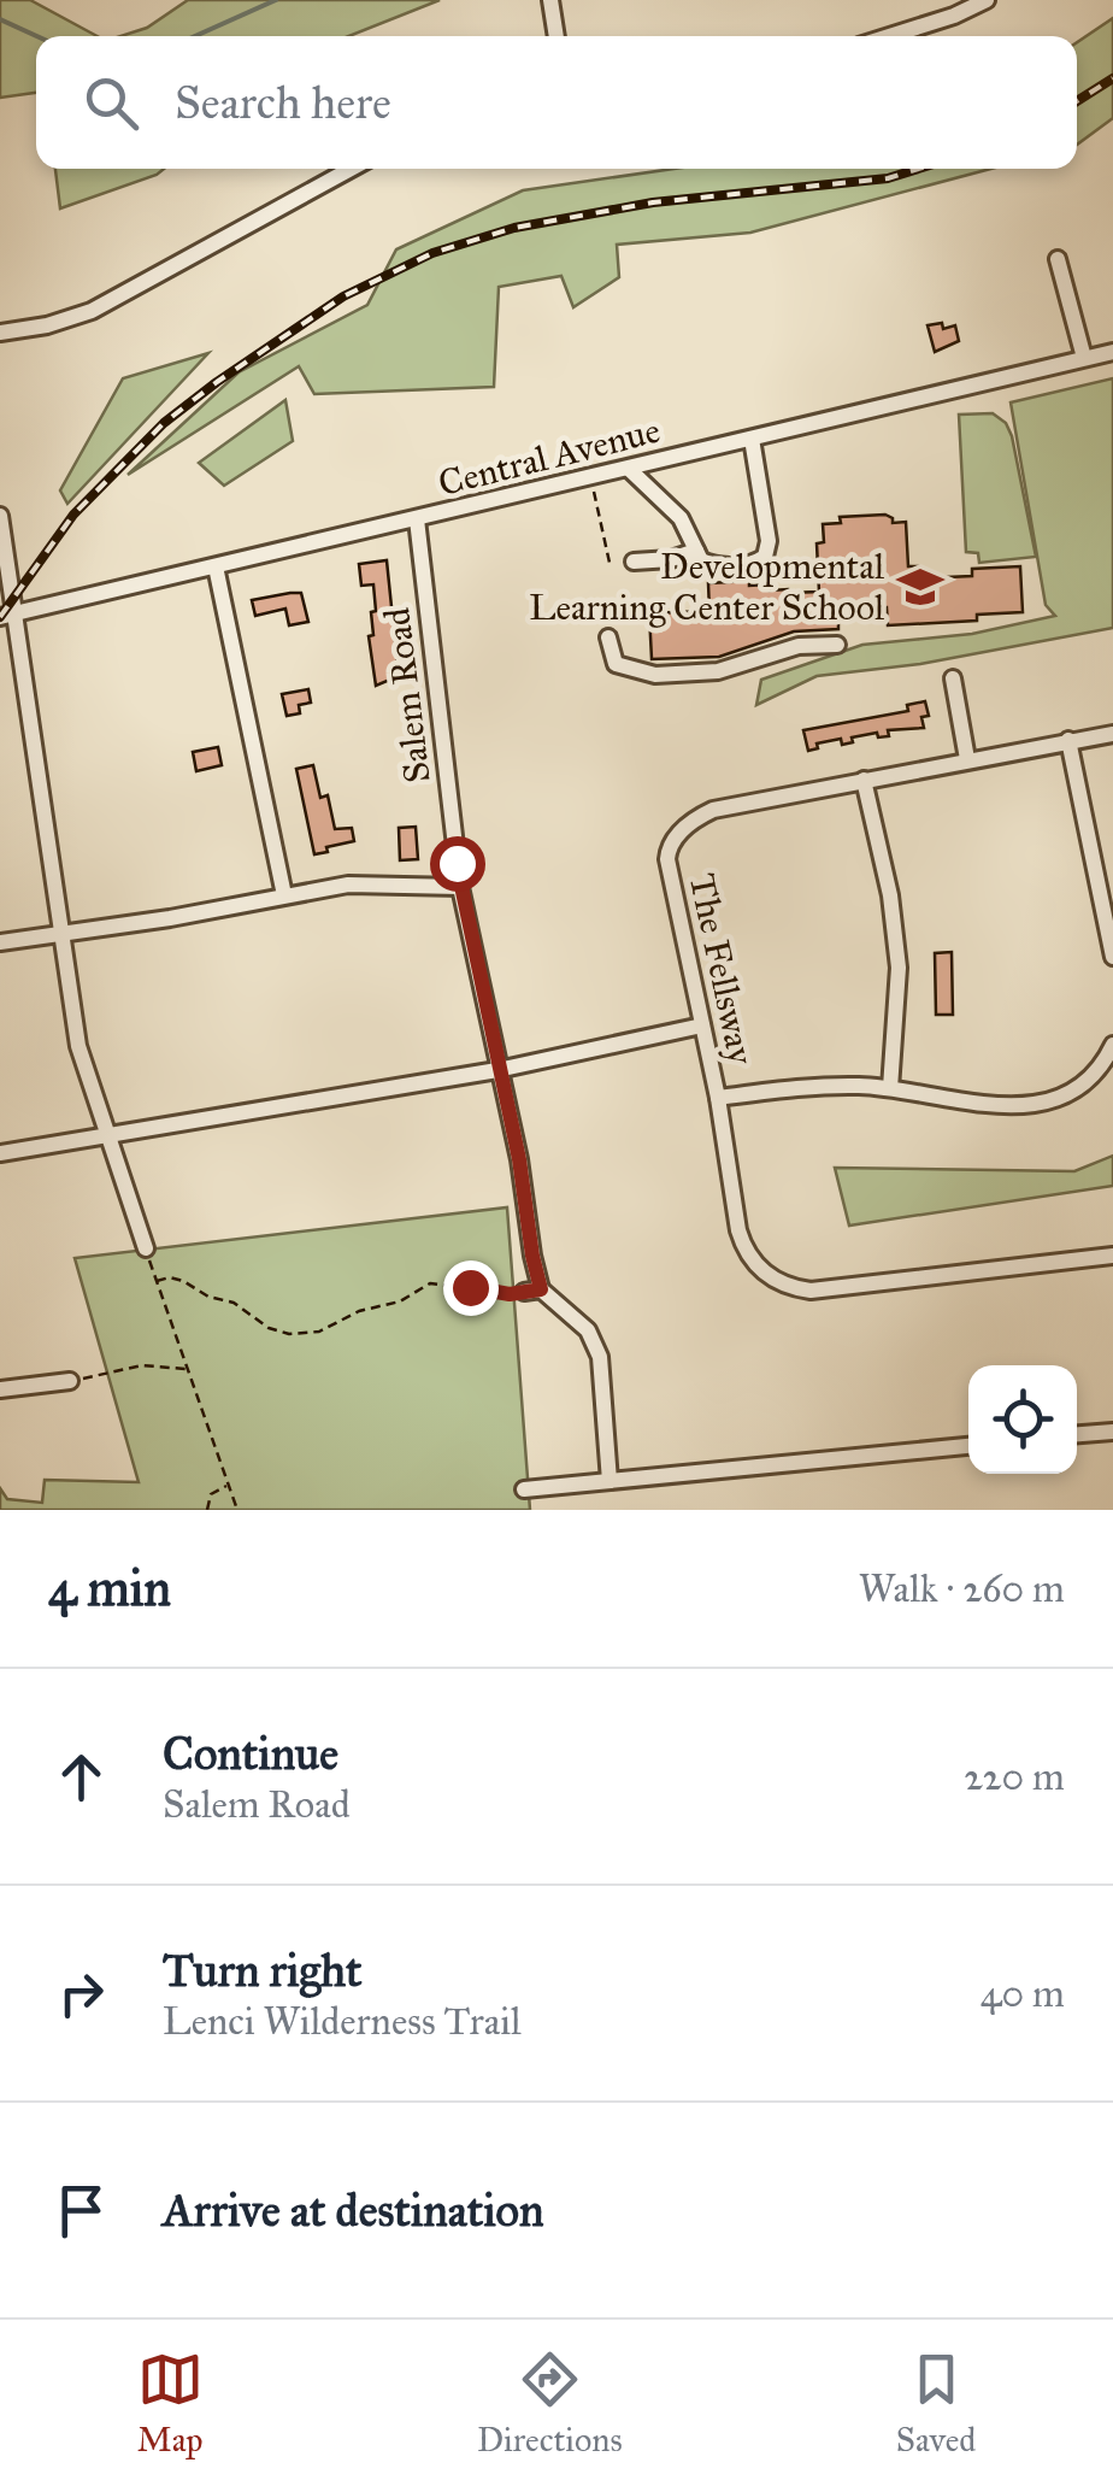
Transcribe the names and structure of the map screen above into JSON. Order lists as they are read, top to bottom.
{
  "streets": {
    "street": ["Central Avenue", "Salem Road", "The Fellsway"]
  },
  "crossings": [
    ["Central Avenue", "Salem Road"]
  ],
  "places": {
    "school or university": ["Developmental Learning Center School"]
  },
  "page": {
    "search": "Search here",
    "heading": ["4 min", "Walk · 260 m"],
    "list": [
      ["Continue", "Salem Road", "220 m"],
      ["Turn right", "Lenci Wilderness Trail", "40 m"],
      "Arrive at destination"
    ],
    "nav": ["Map", "Directions", "Saved"]
  }
}
